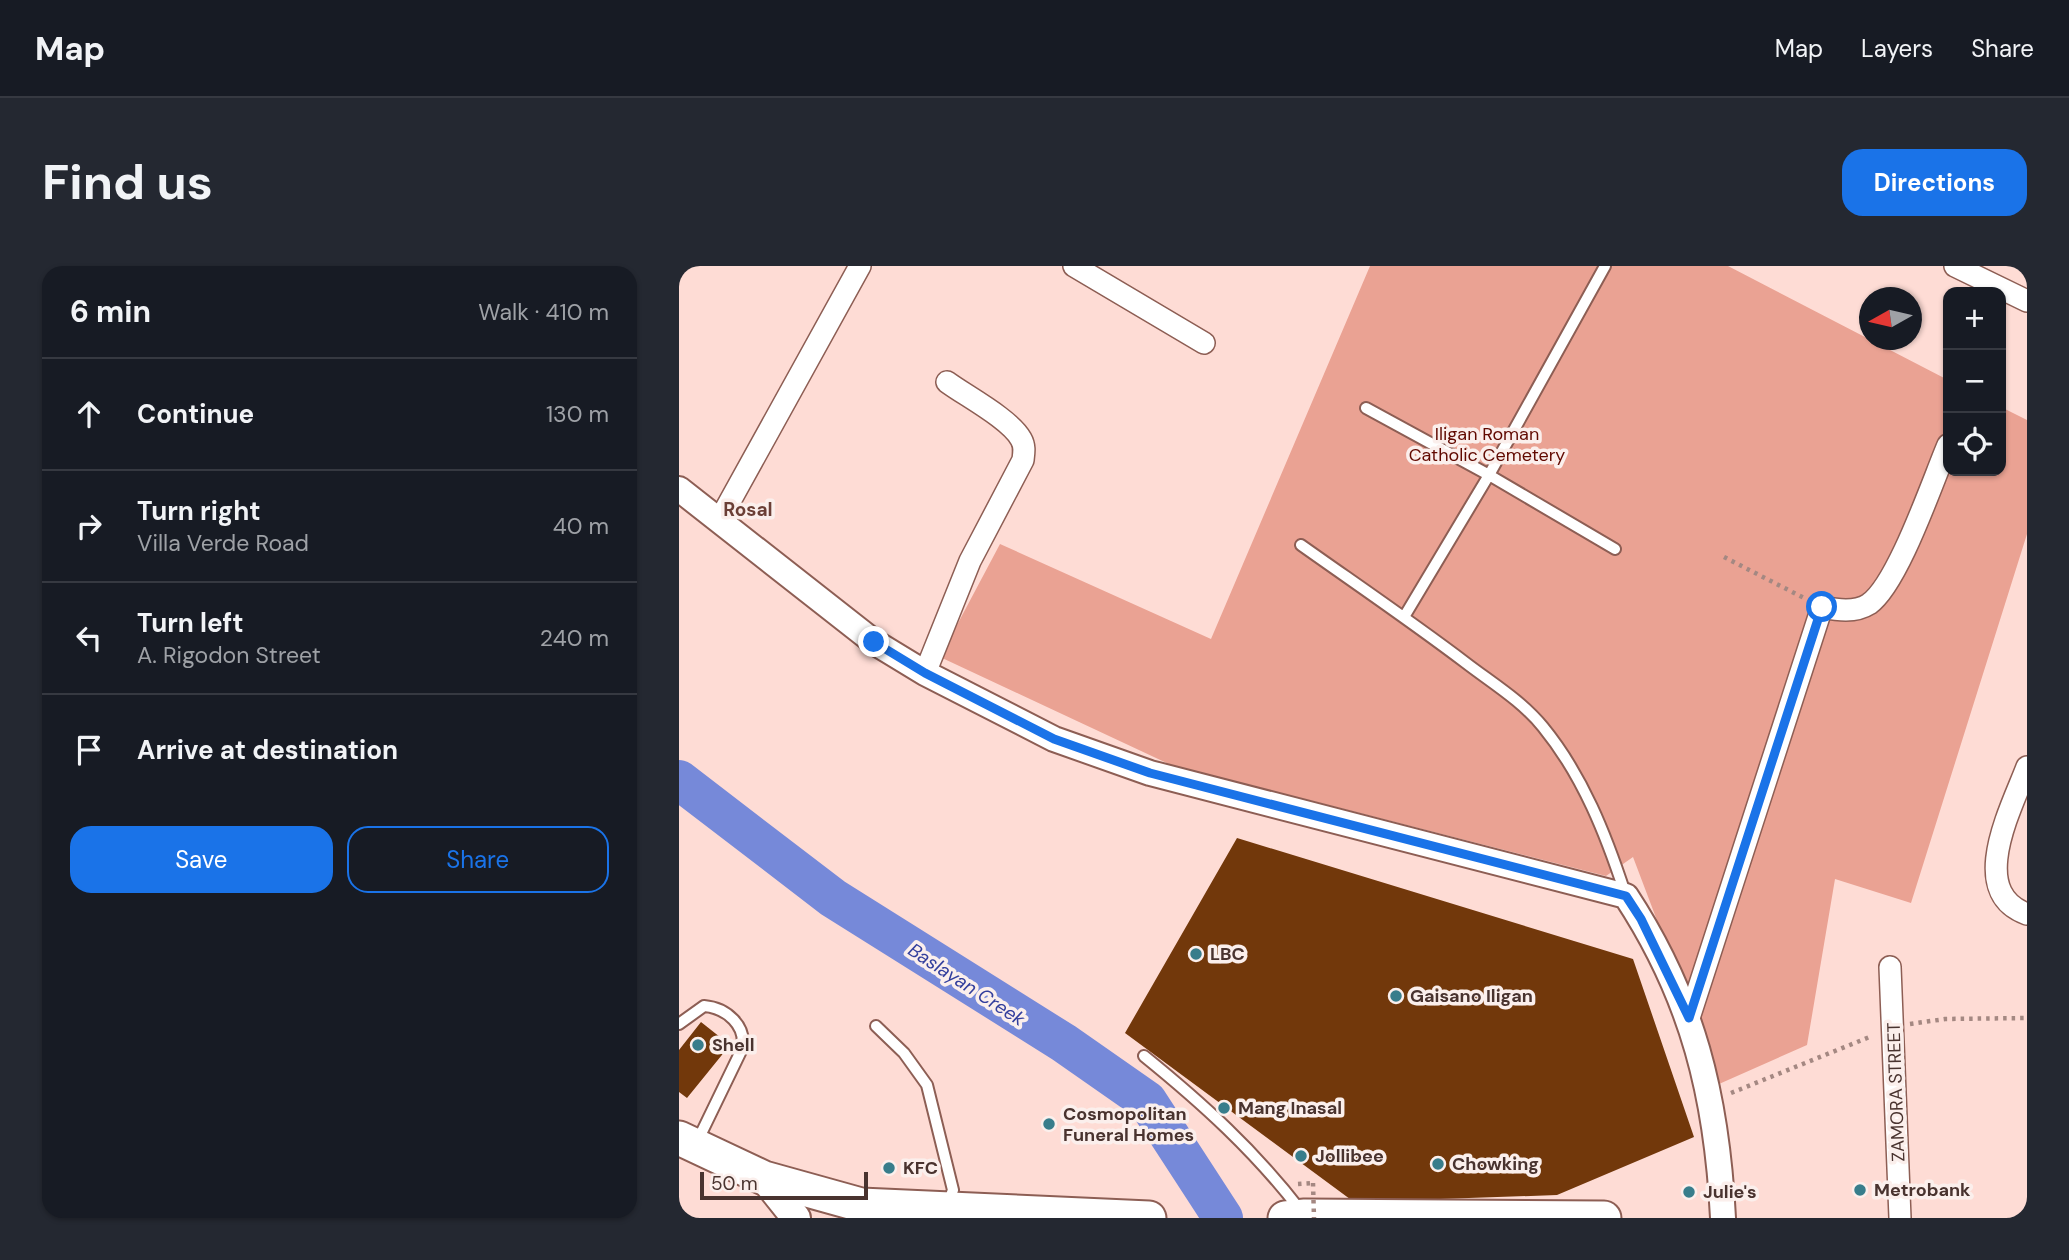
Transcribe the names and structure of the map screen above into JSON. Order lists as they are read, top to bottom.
{
  "streets": {
    "street": ["ZAMORA STREET"]
  },
  "districts": ["Rosal"],
  "water": ["Baslayan Creek"],
  "parks": ["Iligan Roman Catholic Cemetery"],
  "places": [
    "LBC",
    "Gaisano Iligan",
    "Shell",
    "Mang Inasal",
    "Cosmopolitan Funeral Homes",
    "Jollibee",
    "Chowking",
    "KFC",
    "Metrobank",
    "Julie's"
  ],
  "scale_bar": "50 m",
  "north": "left",
  "page": {
    "header": "Map",
    "nav": ["Map", "Layers", "Share"],
    "buttons": [
      "Directions",
      ["Save", "Share"]
    ],
    "title": "Find us",
    "heading": ["6 min", "Walk · 410 m"],
    "map_buttons": ["+", "−"],
    "list": [
      ["Continue", "130 m"],
      ["Turn right", "Villa Verde Road", "40 m"],
      ["Turn left", "A. Rigodon Street", "240 m"],
      "Arrive at destination"
    ],
    "scale": "50 m"
  }
}
